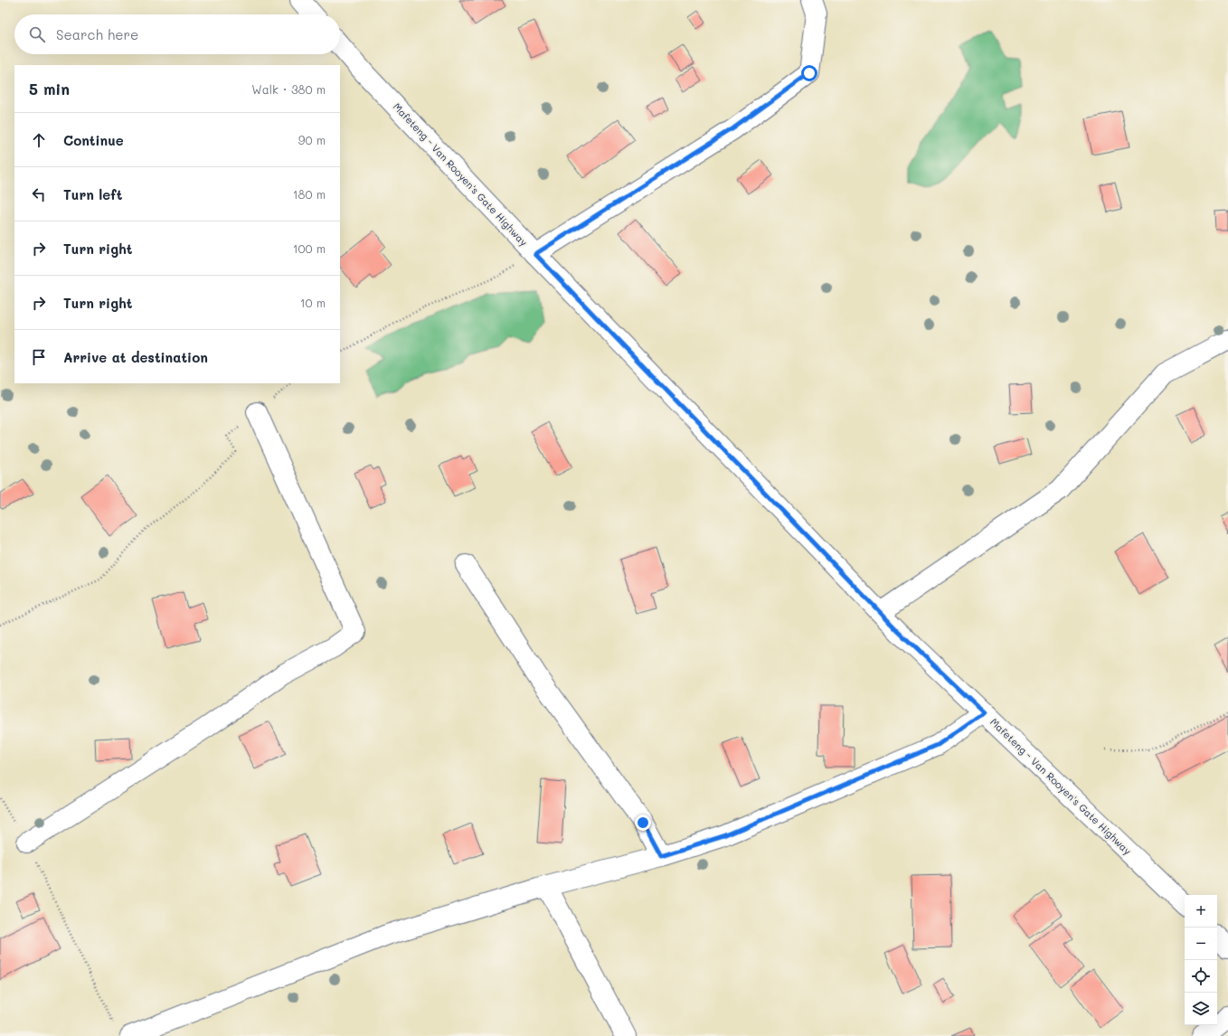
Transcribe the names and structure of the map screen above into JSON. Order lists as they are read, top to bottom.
{
  "streets": {
    "street": ["Mafeteng - Van Rooyen's Gate Highway"]
  },
  "page": {
    "search": "Search here",
    "heading": ["5 min", "Walk · 380 m"],
    "list": [
      ["Continue", "90 m"],
      ["Turn left", "180 m"],
      ["Turn right", "100 m"],
      ["Turn right", "10 m"],
      "Arrive at destination"
    ],
    "map_buttons": ["+", "−"]
  }
}
